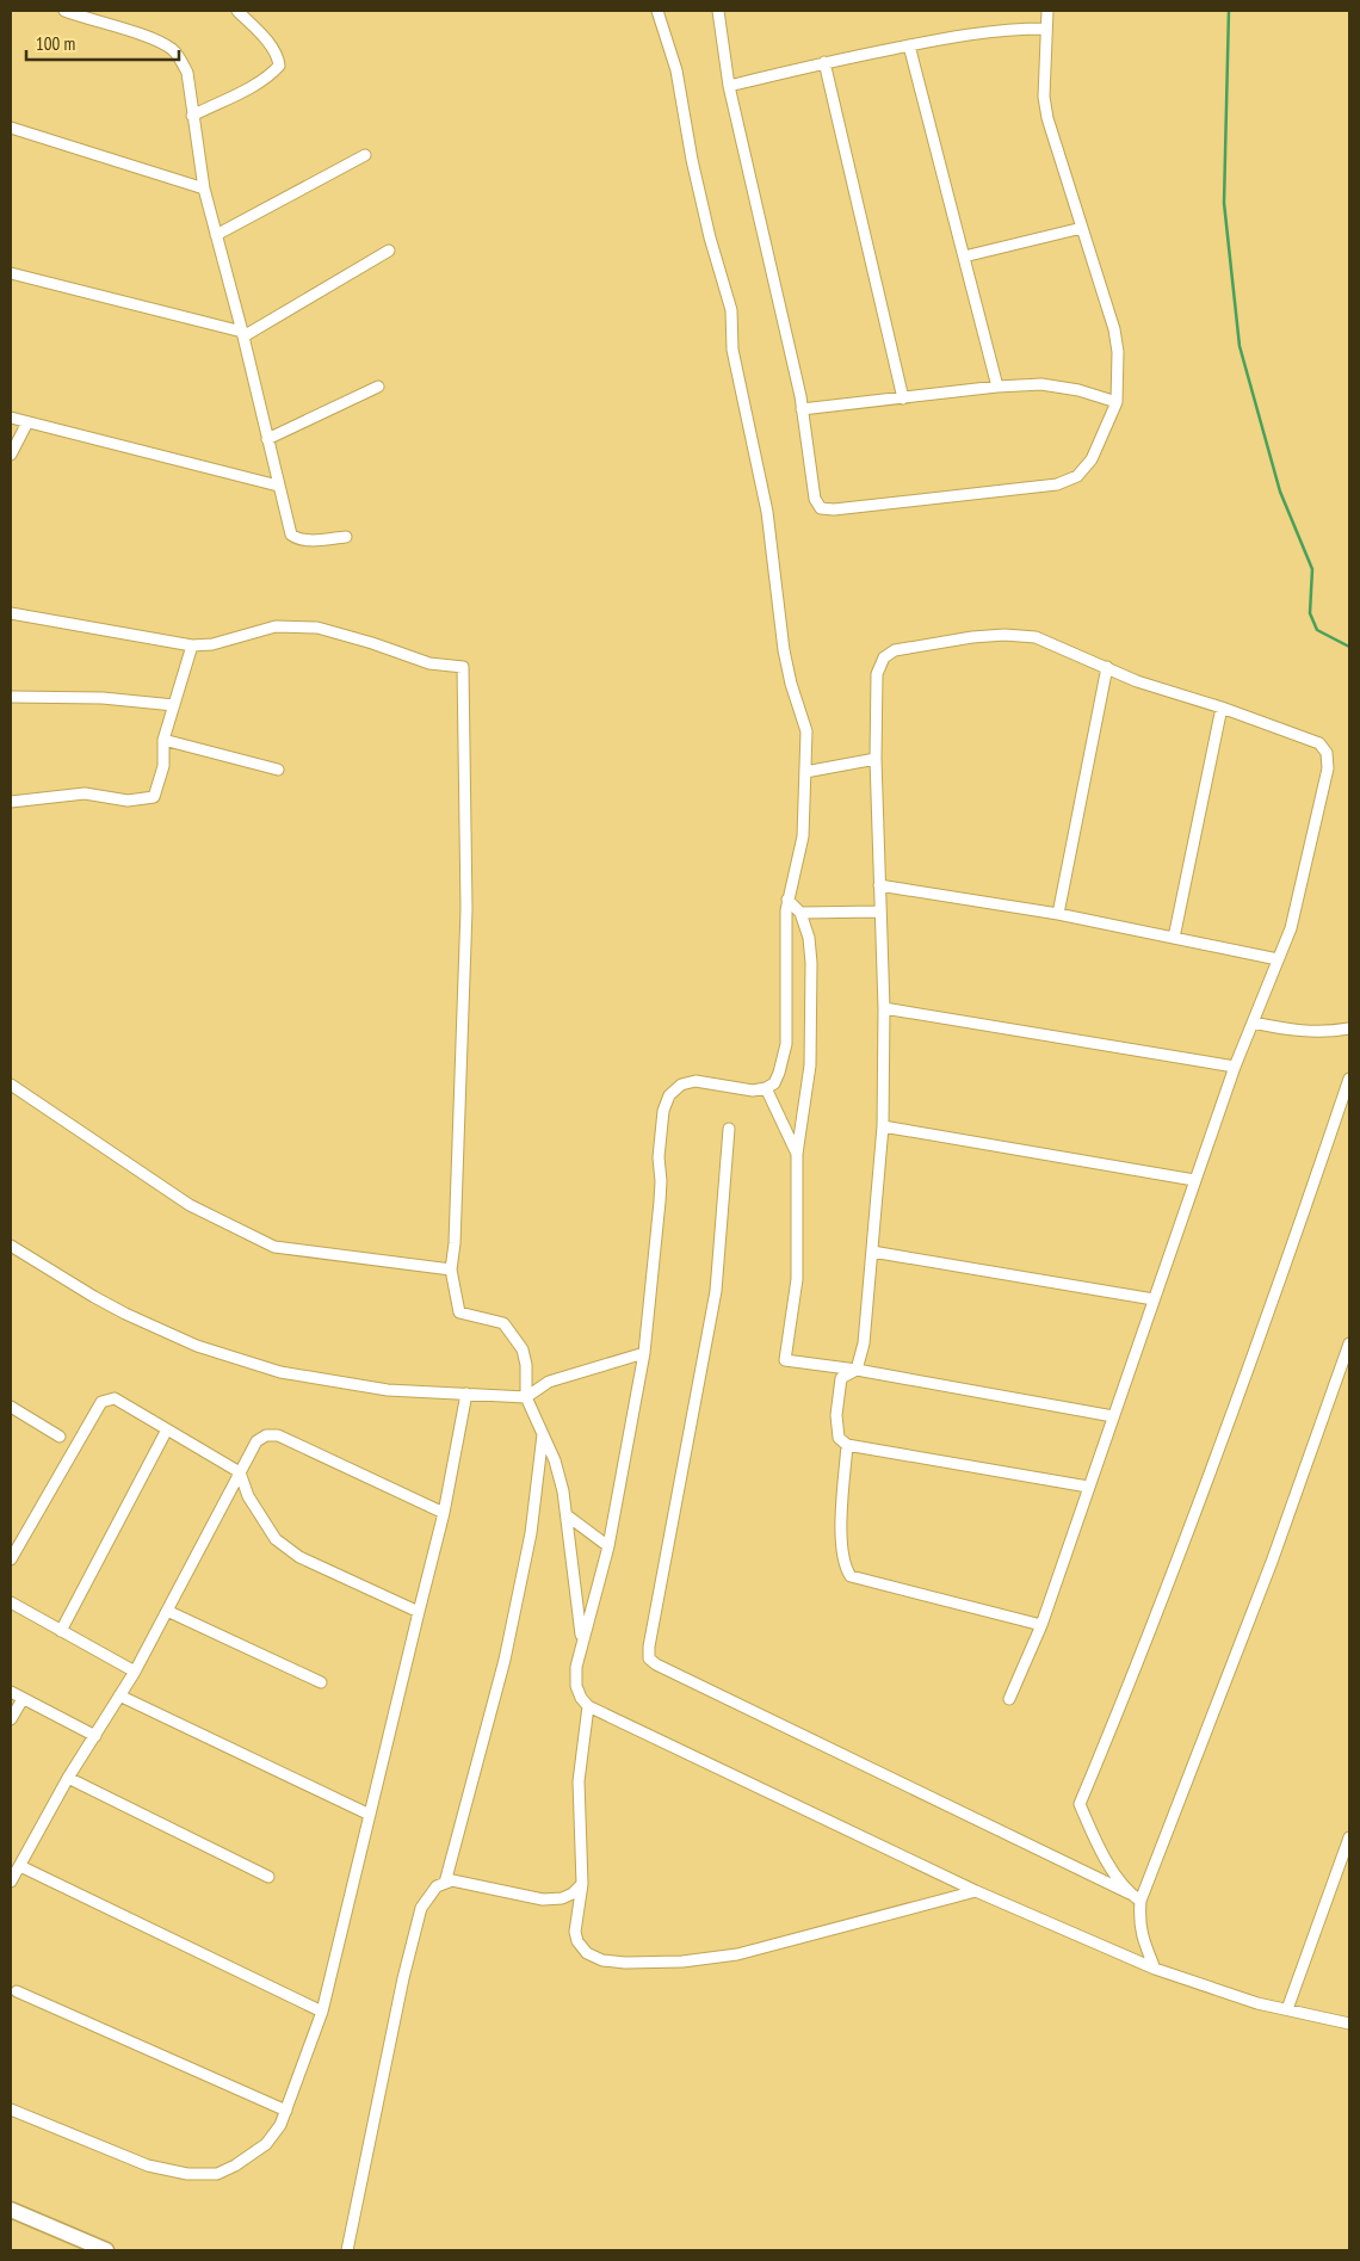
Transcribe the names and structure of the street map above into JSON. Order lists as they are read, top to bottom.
{
  "scale_bar": "100 m"
}
